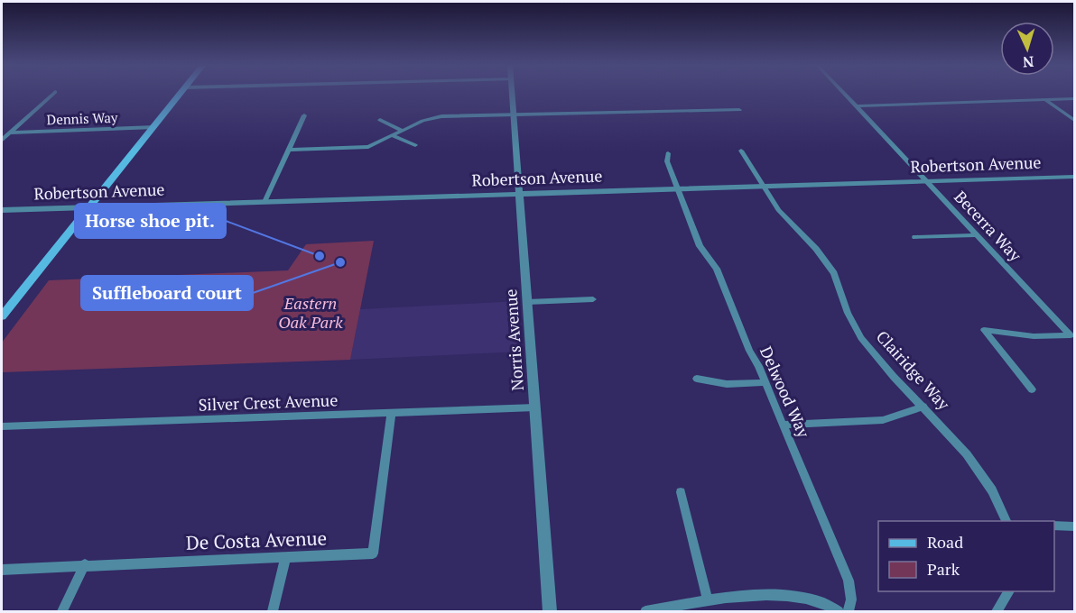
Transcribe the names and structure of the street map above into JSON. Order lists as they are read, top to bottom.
{
  "streets": {
    "street": [
      "Dennis Way",
      "Robertson Avenue",
      "Becerra Way",
      "Norris Avenue",
      "Clairidge Way",
      "Delwood Way",
      "Silver Crest Avenue",
      "De Costa Avenue"
    ]
  },
  "crossings": [
    ["Robertson Avenue", "Becerra Way"],
    ["Robertson Avenue", "Norris Avenue"],
    ["Robertson Avenue", "Clairidge Way"],
    ["Robertson Avenue", "Delwood Way"],
    ["Norris Avenue", "Silver Crest Avenue"],
    ["Silver Crest Avenue", "De Costa Avenue"]
  ],
  "parks": ["Eastern Oak Park"],
  "places": ["Horse shoe pit.", "Suffleboard court"],
  "legend": ["Road", "Park"],
  "north": "bottom"
}
